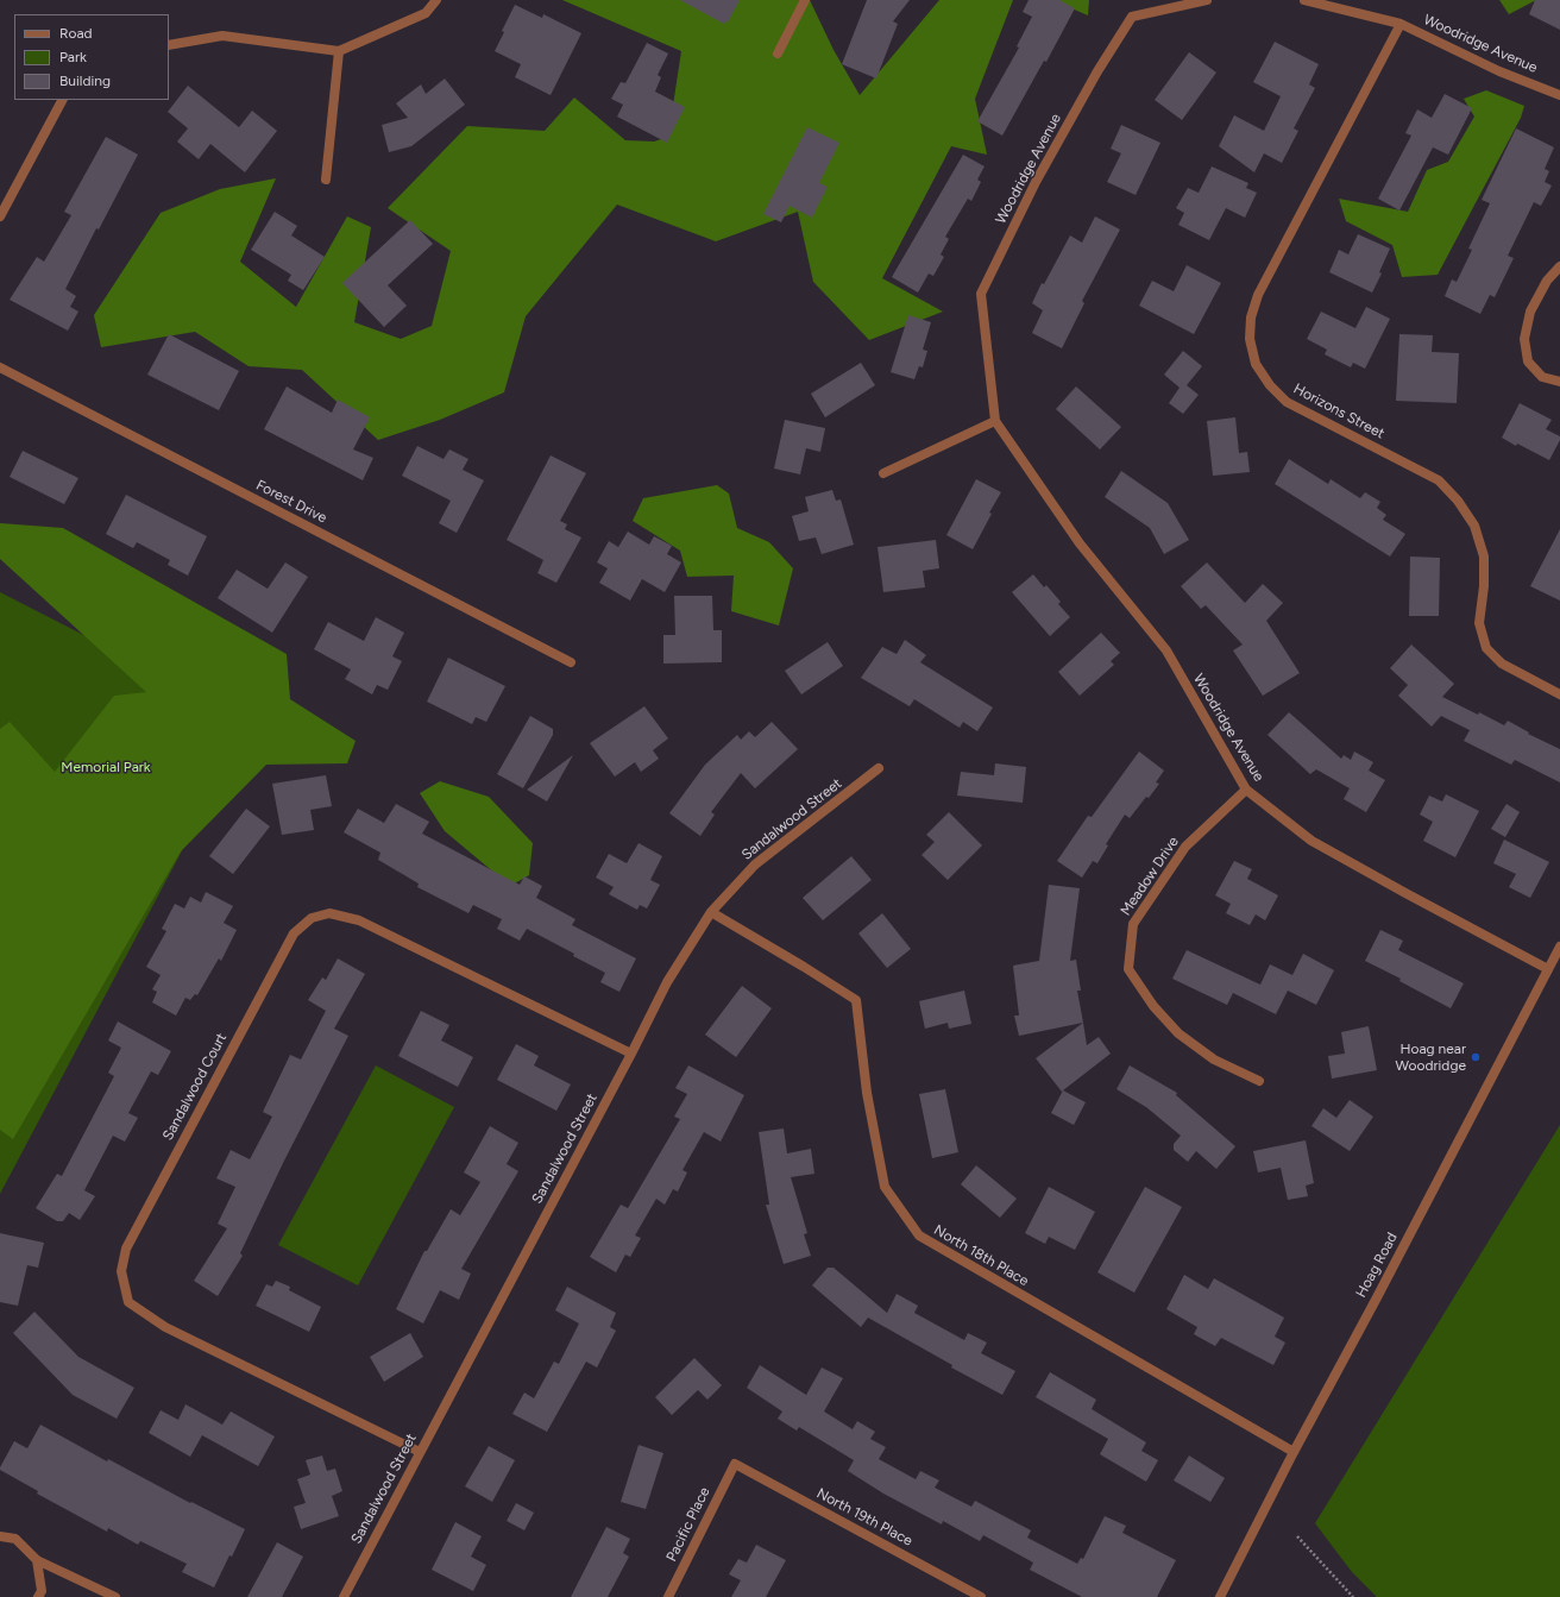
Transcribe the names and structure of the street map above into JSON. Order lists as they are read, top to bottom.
{
  "streets": {
    "street": [
      "Woodridge Avenue",
      "Horizons Street",
      "Forest Drive",
      "Sandalwood Street",
      "Meadow Drive",
      "Sandalwood Court",
      "North 18th Place",
      "Hoag Road",
      "North 19th Place",
      "Pacific Place"
    ]
  },
  "crossings": [
    ["Woodridge Avenue", "Horizons Street"],
    ["Woodridge Avenue", "Meadow Drive"],
    ["Woodridge Avenue", "Hoag Road"],
    ["Sandalwood Street", "Sandalwood Court"],
    ["Sandalwood Street", "North 18th Place"],
    ["North 18th Place", "Hoag Road"],
    ["North 19th Place", "Pacific Place"]
  ],
  "parks": ["Memorial Park"],
  "places": ["Hoag near Woodridge"],
  "legend": ["Road", "Park", "Building"]
}
